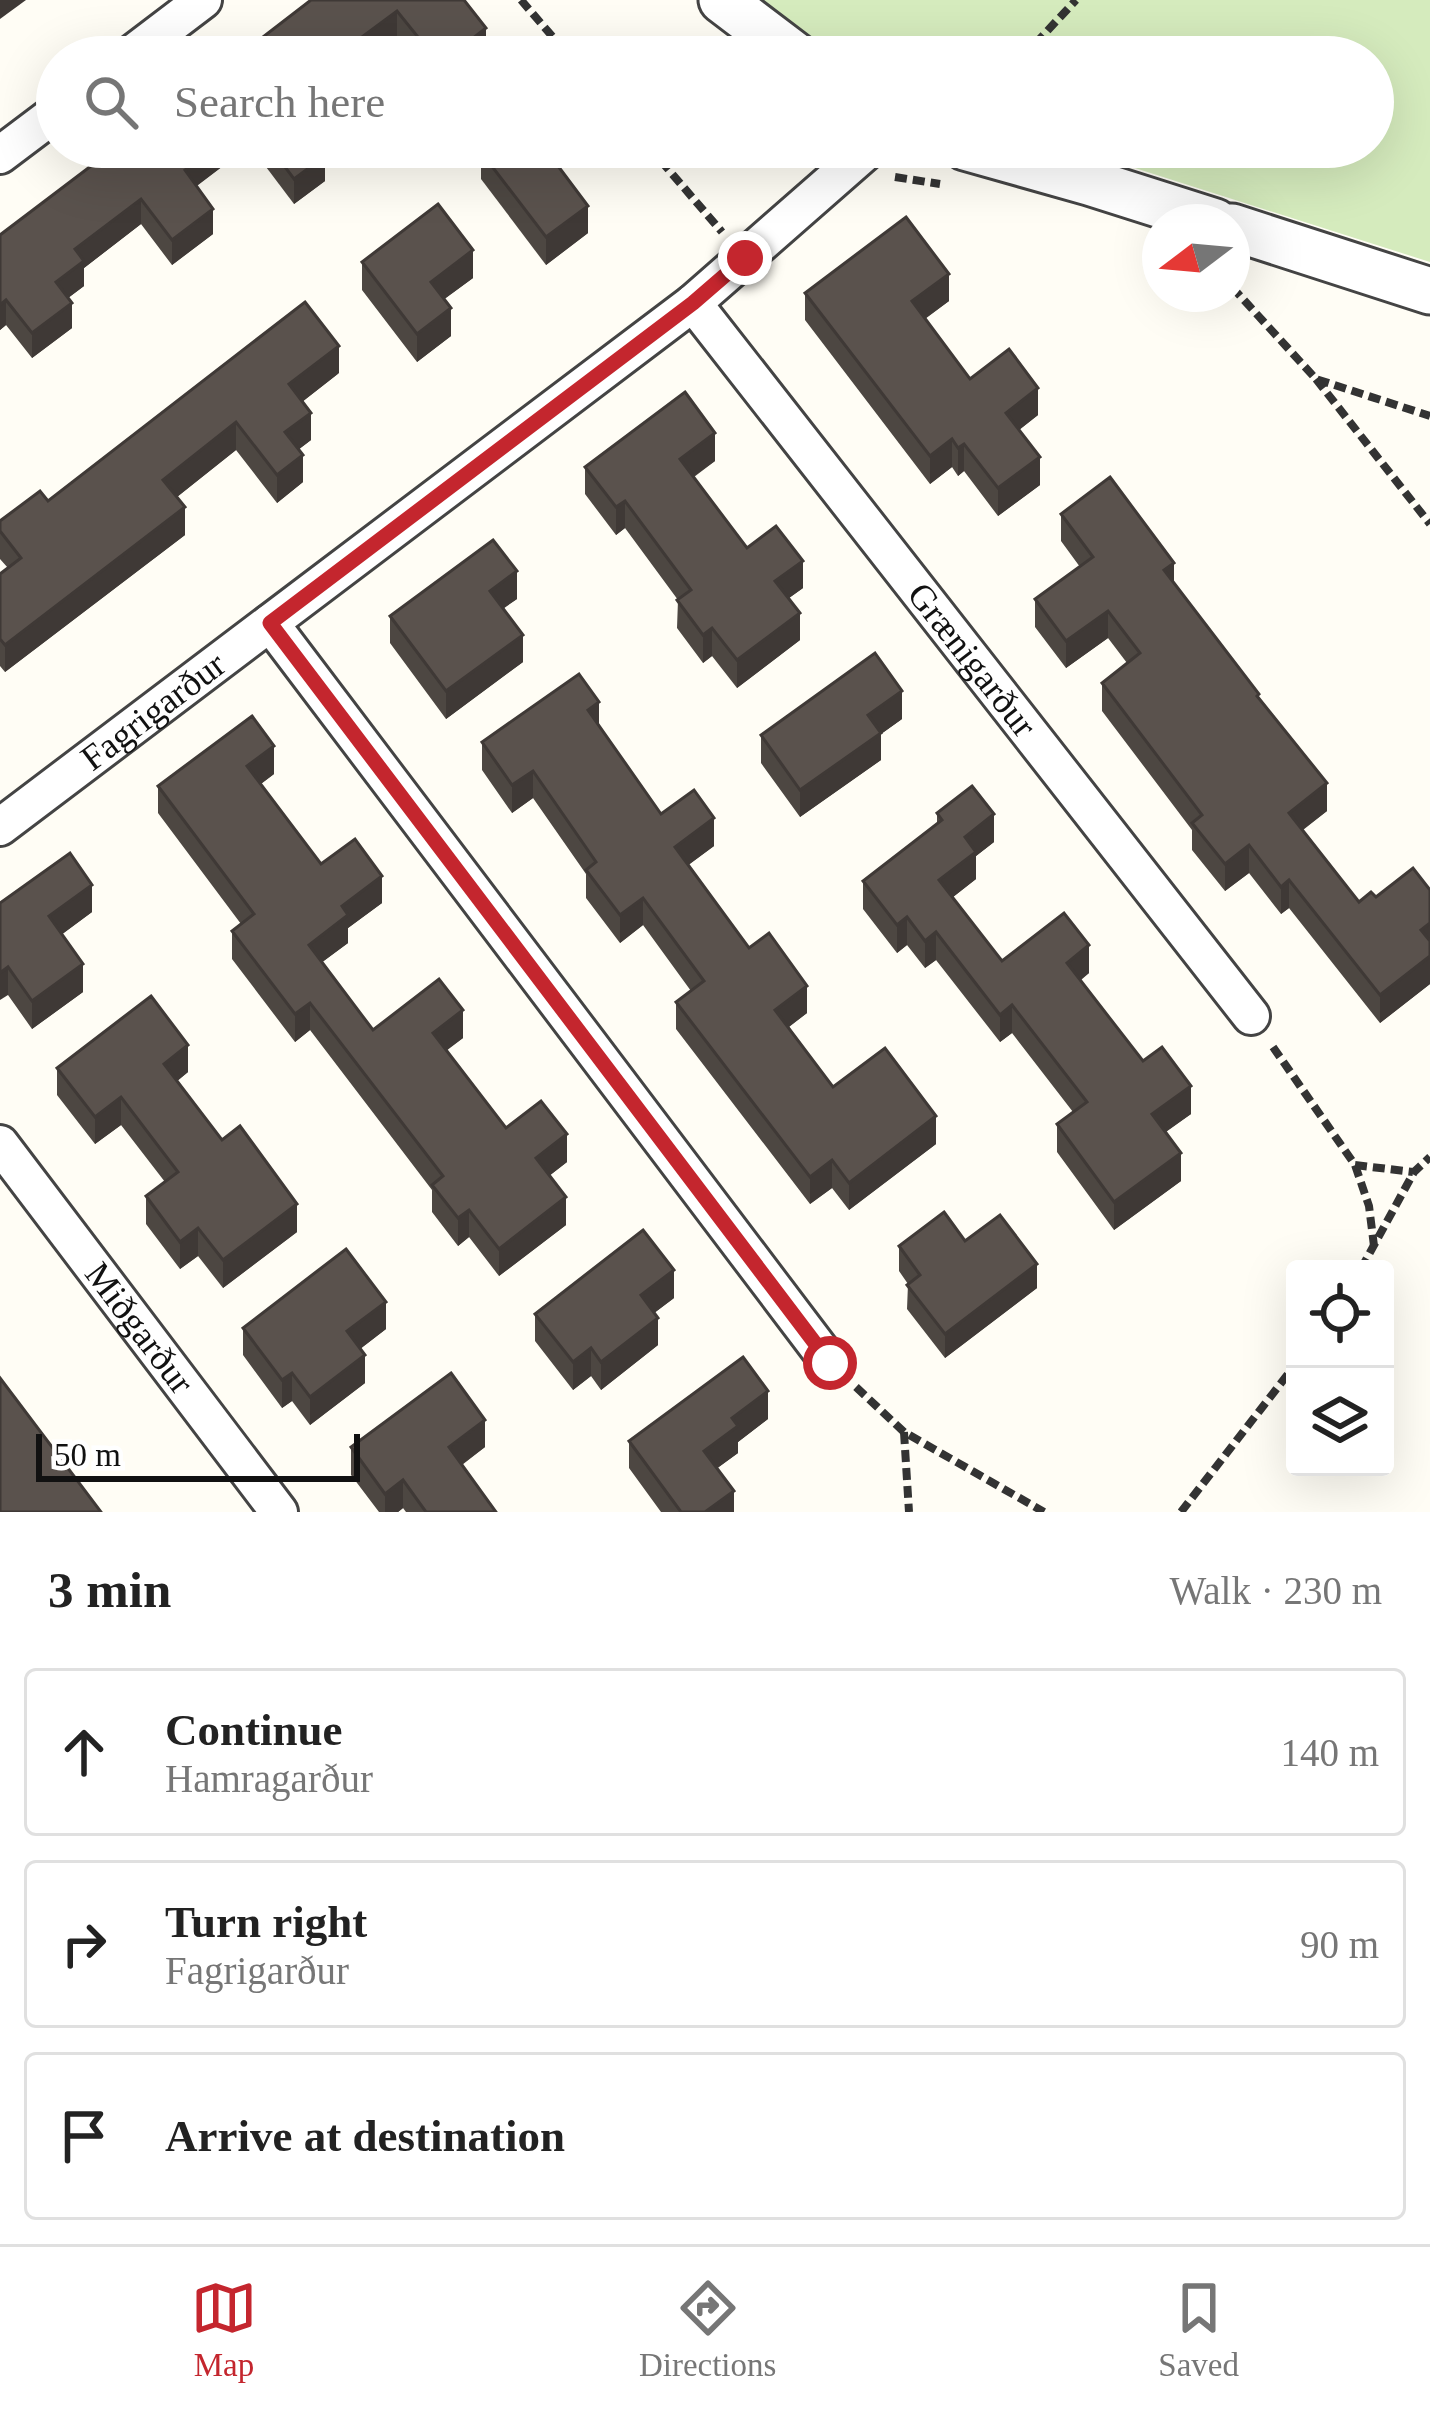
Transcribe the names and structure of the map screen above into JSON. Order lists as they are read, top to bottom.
{
  "streets": {
    "street": ["Grænigarður", "Fagrigarður", "Miðgarður"]
  },
  "crossings": [
    ["Grænigarður", "Fagrigarður"]
  ],
  "scale_bar": "50 m",
  "north": "left",
  "page": {
    "search": "Search here",
    "scale": "50 m",
    "heading": ["3 min", "Walk · 230 m"],
    "list": [
      ["Continue", "Hamragarður", "140 m"],
      ["Turn right", "Fagrigarður", "90 m"],
      "Arrive at destination"
    ],
    "nav": ["Map", "Directions", "Saved"]
  }
}
